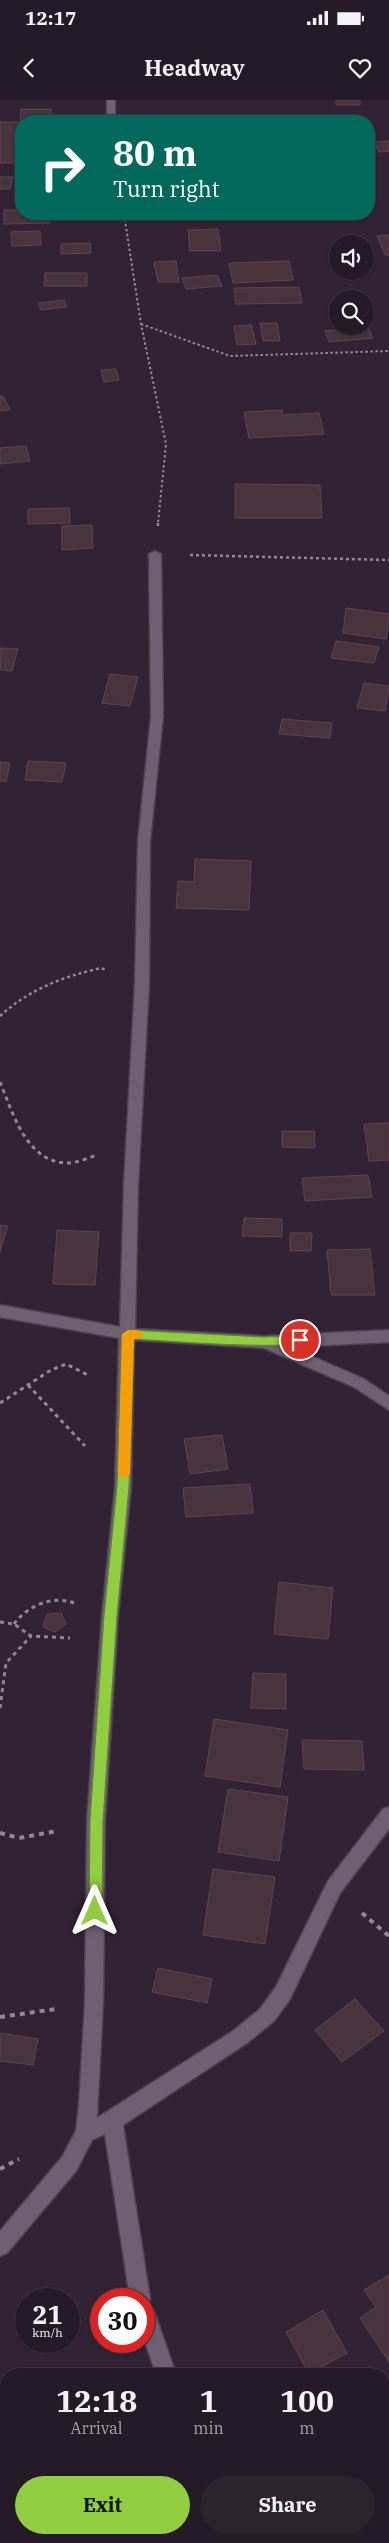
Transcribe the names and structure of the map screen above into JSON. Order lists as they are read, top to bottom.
{
  "page": {
    "status": "12:17",
    "header": "Headway",
    "turn": ["80 m", "Turn right"],
    "speed": "21 km/h",
    "limit": "30",
    "eta": [
      "12:18",
      "Arrival",
      "1",
      "min",
      "100",
      "m"
    ],
    "buttons": ["Exit", "Share"]
  }
}
